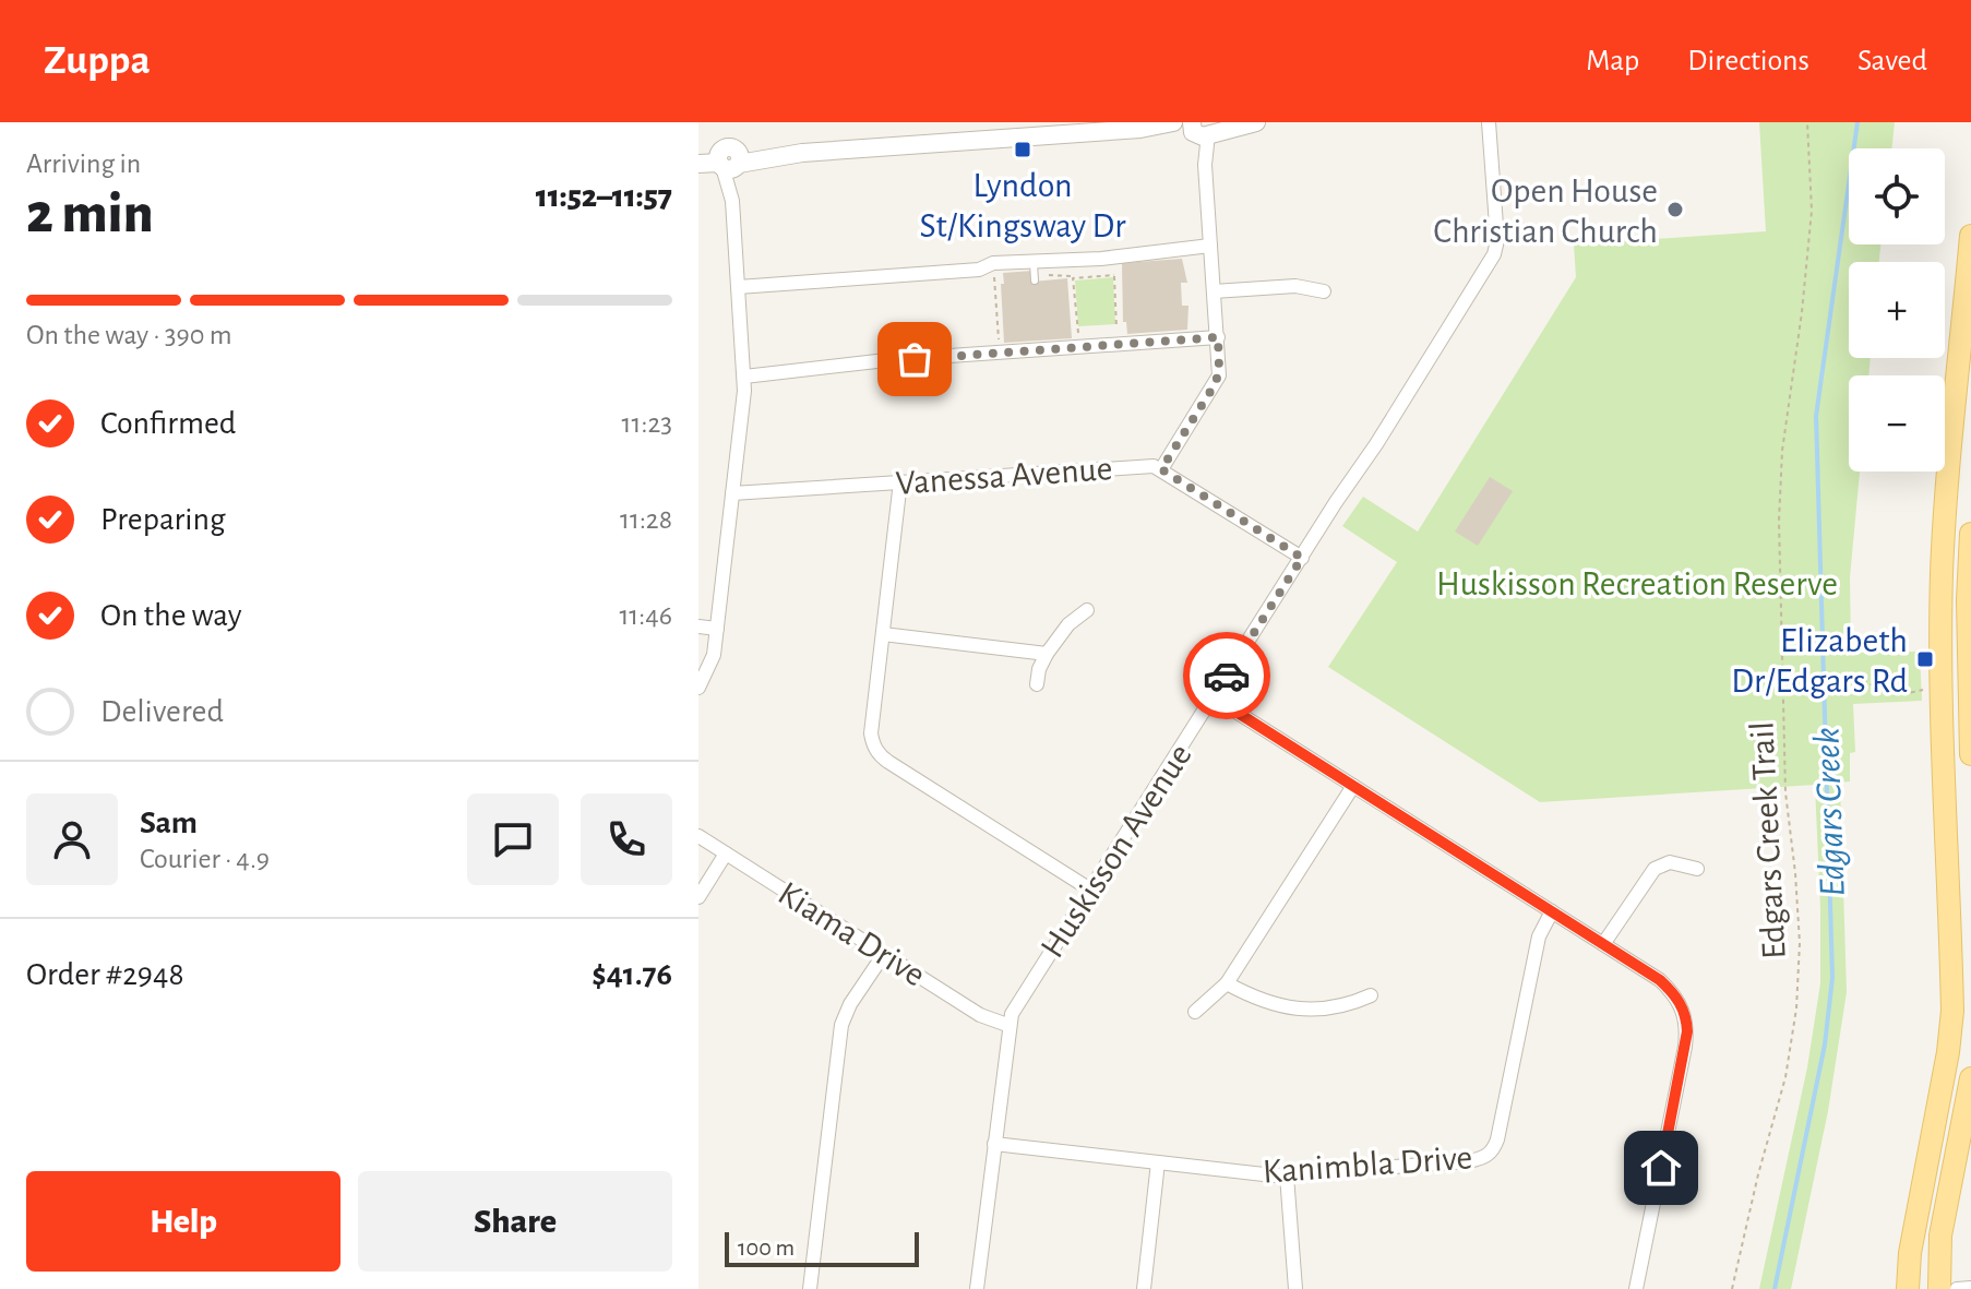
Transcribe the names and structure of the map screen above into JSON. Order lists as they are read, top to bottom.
{
  "streets": {
    "street": [
      "Vanessa Avenue",
      "Huskisson Avenue",
      "Kiama Drive",
      "Kanimbla Drive"
    ],
    "path": ["Edgars Creek Trail"]
  },
  "crossings": [
    ["Vanessa Avenue", "Huskisson Avenue"],
    ["Huskisson Avenue", "Kiama Drive"],
    ["Huskisson Avenue", "Kanimbla Drive"]
  ],
  "water": ["Edgars Creek"],
  "parks": ["Huskisson Recreation Reserve"],
  "places": {
    "transit": ["Lyndon St/Kingsway Dr", "Elizabeth Dr/Edgars Rd"],
    "other": ["Open House Christian Church"]
  },
  "scale_bar": "100 m",
  "page": {
    "header": "Zuppa",
    "nav": ["Map", "Directions", "Saved"],
    "heading": ["2 min", "Arriving in", "11:52–11:57"],
    "panel": [
      "Sam",
      "Courier · 4.9",
      "Order #2948",
      "$41.76"
    ],
    "map_buttons": ["+", "−"],
    "bar": "On the way · 390 m",
    "list": [
      ["Confirmed", "11:23"],
      ["Preparing", "11:28"],
      ["On the way", "11:46"],
      "Delivered"
    ],
    "buttons": ["Help", "Share"],
    "scale": "100 m"
  }
}
